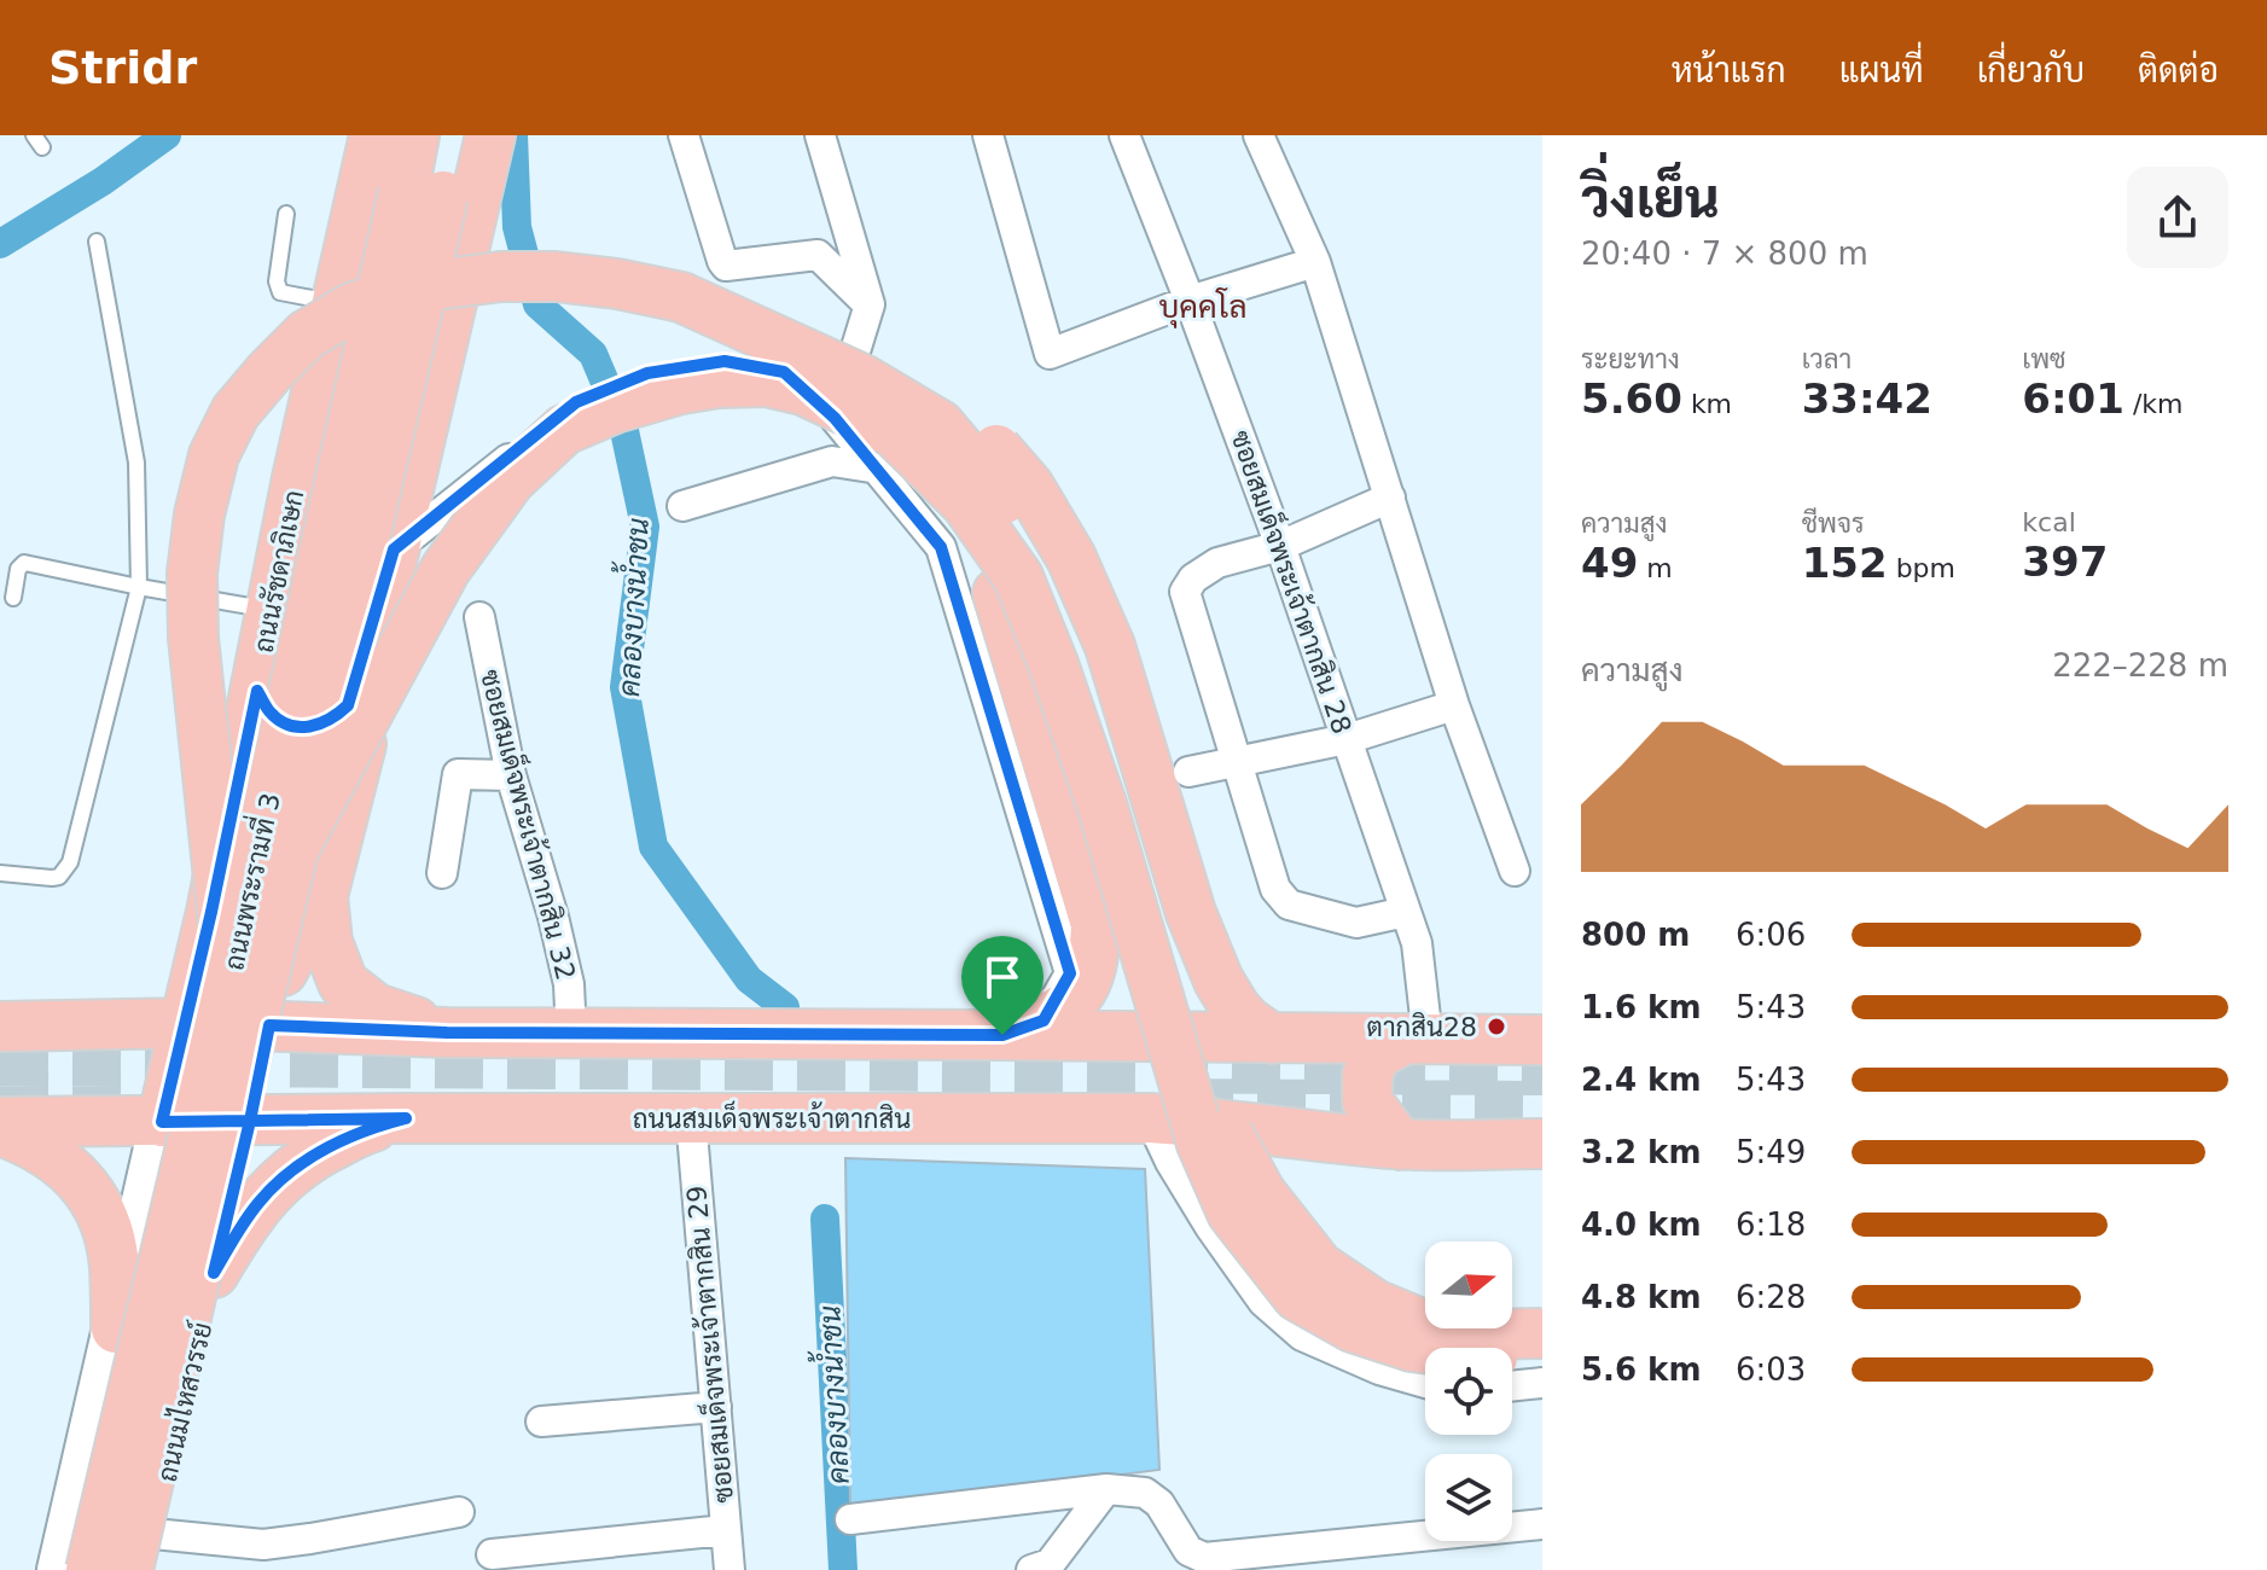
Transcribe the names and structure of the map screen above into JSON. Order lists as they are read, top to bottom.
{
  "streets": {
    "main road": [
      "ถนนรัชดาภิเษก",
      "ถนนพระรามที่ 3",
      "ถนนสมเด็จพระเจ้าตากสิน",
      "ถนนมไหสวรรย์"
    ],
    "street": ["ซอยสมเด็จพระเจ้าตากสิน 28", "ซอยสมเด็จพระเจ้าตากสิน 32", "ซอยสมเด็จพระเจ้าตากสิน 29"]
  },
  "crossings": [
    ["ถนนรัชดาภิเษก", "ถนนสมเด็จพระเจ้าตากสิน"],
    ["ถนนพระรามที่ 3", "ถนนมไหสวรรย์"],
    ["ถนนสมเด็จพระเจ้าตากสิน", "ซอยสมเด็จพระเจ้าตากสิน 29"],
    ["ถนนสมเด็จพระเจ้าตากสิน", "ถนนมไหสวรรย์"]
  ],
  "districts": ["บุคคโล"],
  "water": ["คลองบางน้ำชน"],
  "places": ["ตากสิน28"],
  "north": "right",
  "page": {
    "header": "Stridr",
    "nav": [
      "หน้าแรก",
      "แผนที่",
      "เกี่ยวกับ",
      "ติดต่อ"
    ],
    "heading": ["วิ่งเย็น", "20:40 · 7 × 800 m"],
    "stats": [
      ["ระยะทาง", "5.60 km"],
      ["เวลา", "33:42"],
      ["เพซ", "6:01 /km"],
      ["ความสูง", "49 m"],
      ["ชีพจร", "152 bpm"],
      ["kcal", "397"]
    ],
    "chart": ["ความสูง", "222–228 m"],
    "list": [
      {
        "name": "800 m",
        "note": "6:06"
      },
      {
        "name": "1.6 km",
        "note": "5:43"
      },
      {
        "name": "2.4 km",
        "note": "5:43"
      },
      {
        "name": "3.2 km",
        "note": "5:49"
      },
      {
        "name": "4.0 km",
        "note": "6:18"
      },
      {
        "name": "4.8 km",
        "note": "6:28"
      },
      {
        "name": "5.6 km",
        "note": "6:03"
      }
    ]
  }
}
